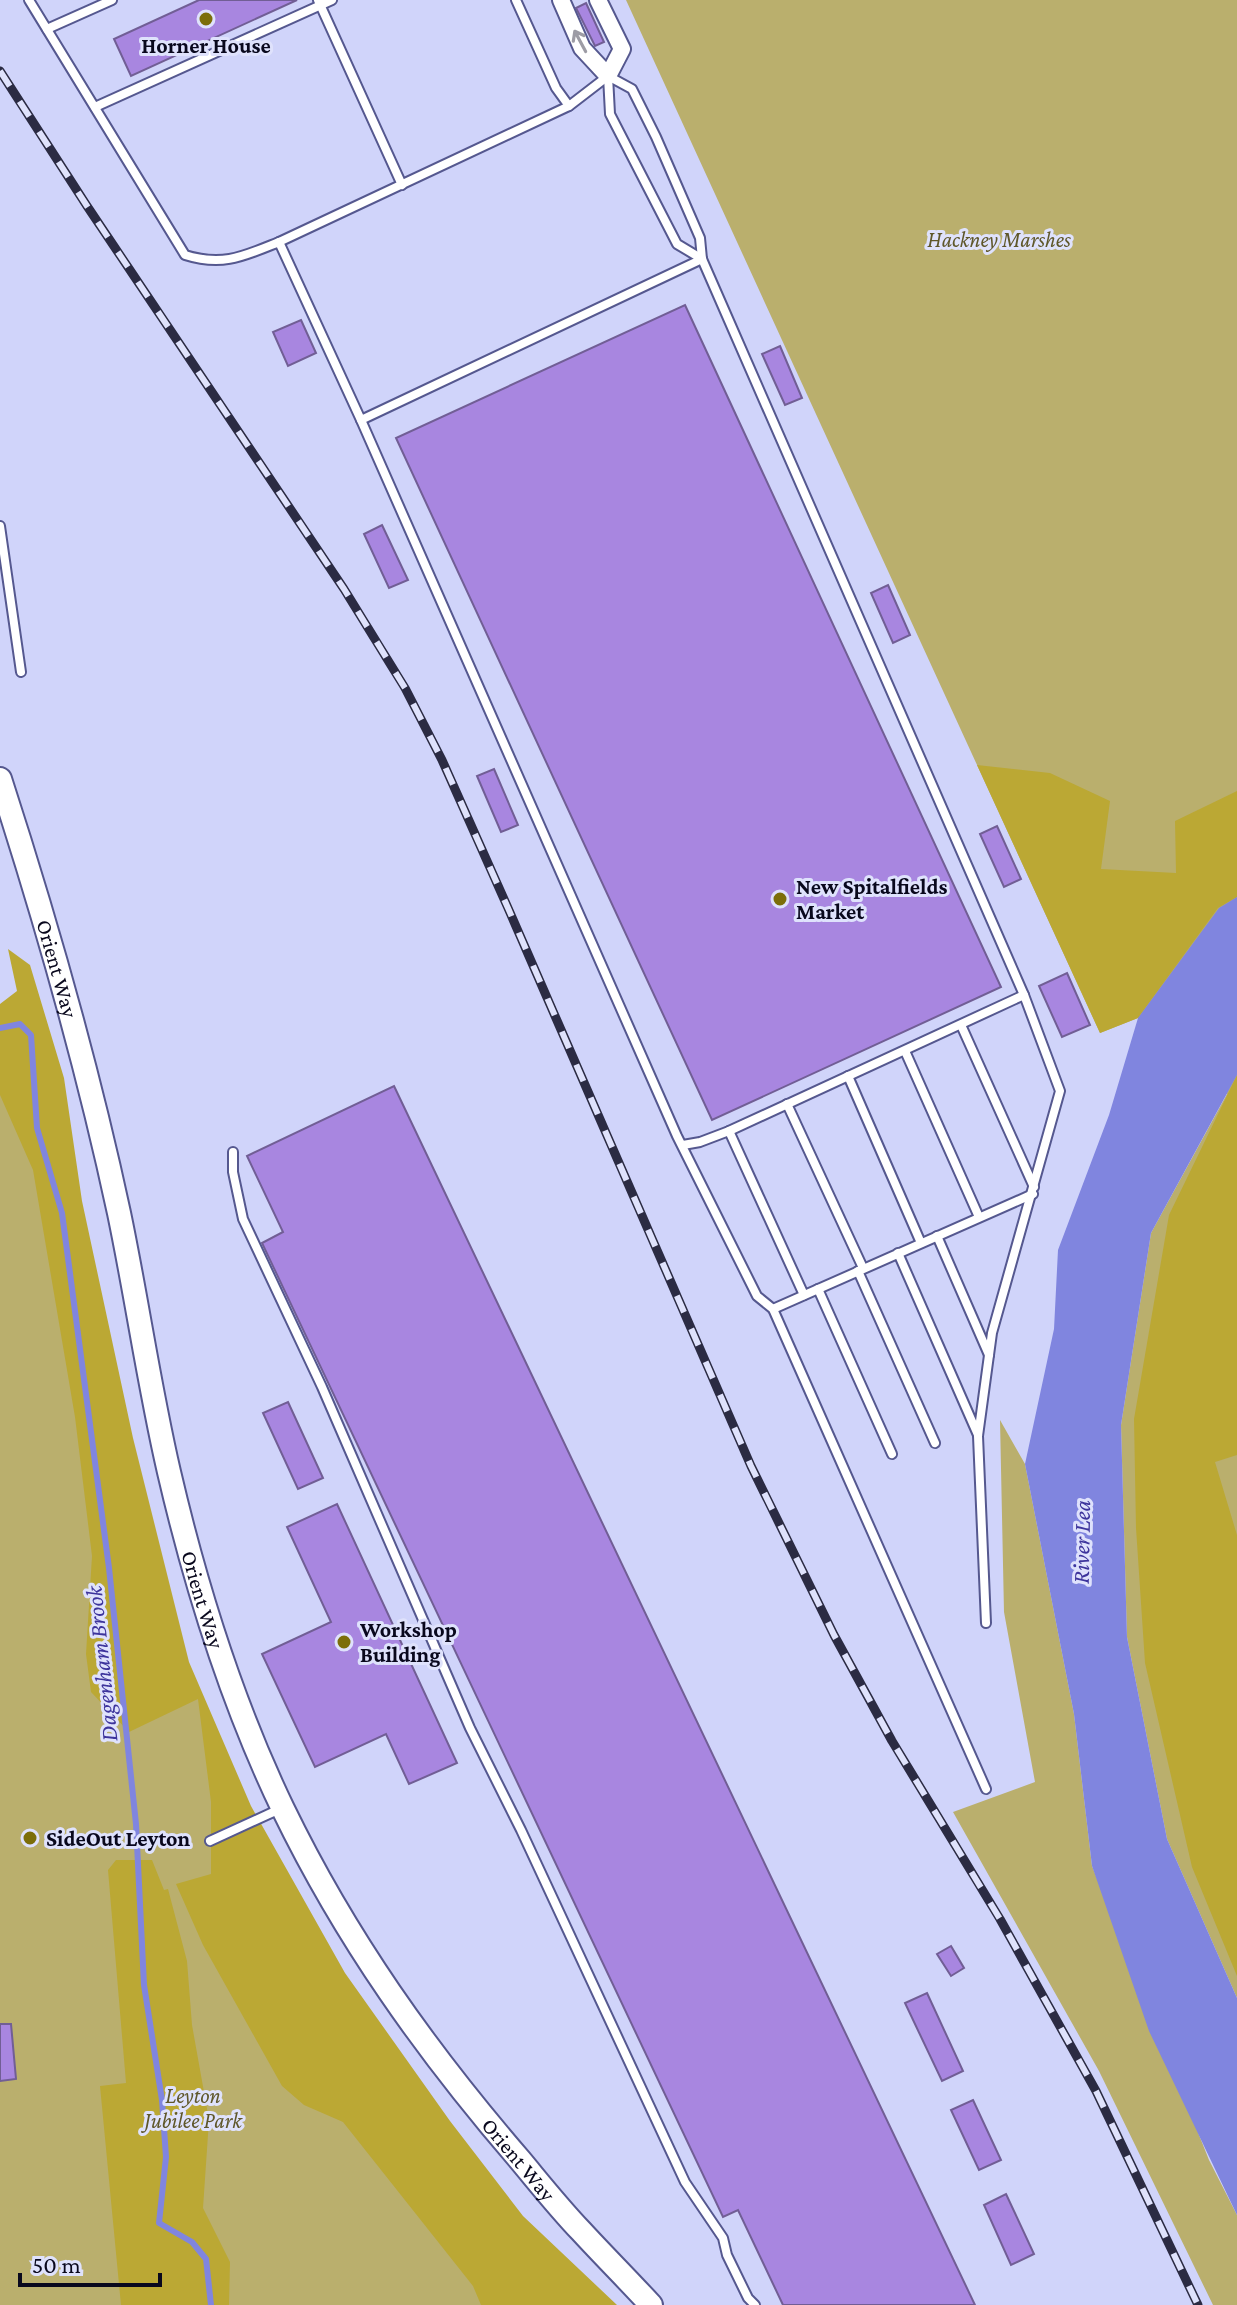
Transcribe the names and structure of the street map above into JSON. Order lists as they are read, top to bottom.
{
  "streets": {
    "street": ["Orient Way"]
  },
  "water": ["River Lea", "Dagenham Brook"],
  "parks": ["Hackney Marshes", "Leyton Jubilee Park"],
  "places": [
    "Horner House",
    "New Spitalfields Market",
    "Workshop Building",
    "SideOut Leyton"
  ],
  "scale_bar": "50 m"
}
